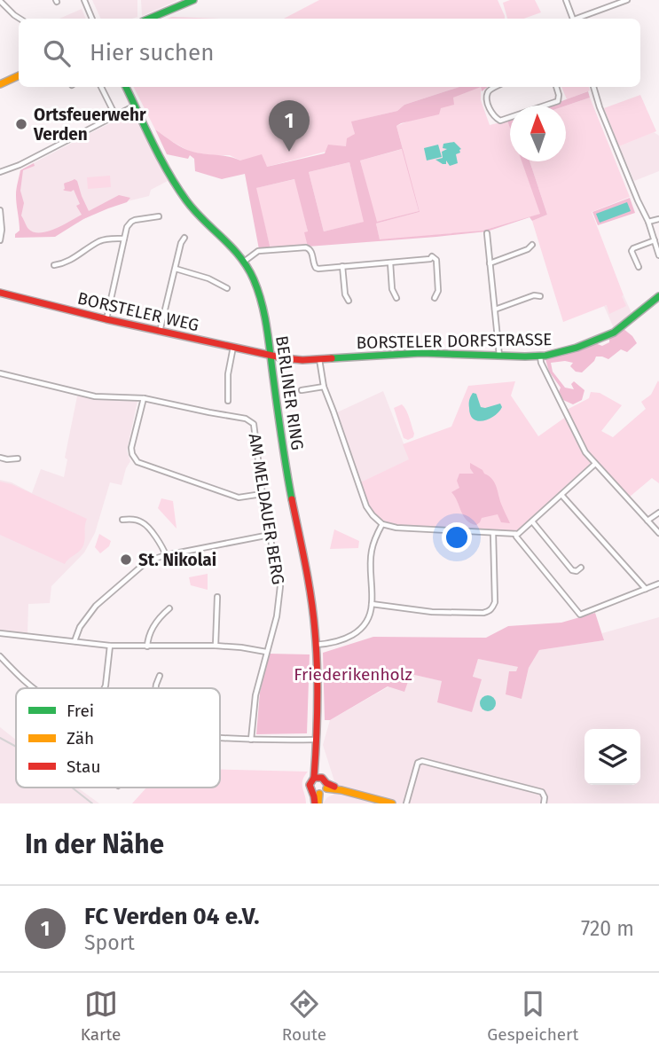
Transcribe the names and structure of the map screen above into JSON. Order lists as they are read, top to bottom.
{
  "streets": {
    "street": [
      "BORSTELER WEG",
      "BORSTELER DORFSTRASSE",
      "BERLINER RING",
      "AM MELDAUER BERG"
    ]
  },
  "crossings": [
    ["BORSTELER WEG", "BORSTELER DORFSTRASSE"],
    ["BORSTELER WEG", "BERLINER RING"],
    ["BORSTELER DORFSTRASSE", "BERLINER RING"]
  ],
  "parks": ["Friederikenholz"],
  "places": ["Ortsfeuerwehr Verden", "St. Nikolai"],
  "legend": ["Frei", "Zäh", "Stau"],
  "north": "top",
  "page": {
    "search": "Hier suchen",
    "pins": "1",
    "heading": "In der Nähe",
    "list": [
      {
        "mark": "1",
        "name": "FC Verden 04 e.V.",
        "note": "Sport",
        "value": "720 m"
      }
    ],
    "nav": ["Karte", "Route", "Gespeichert"]
  }
}
